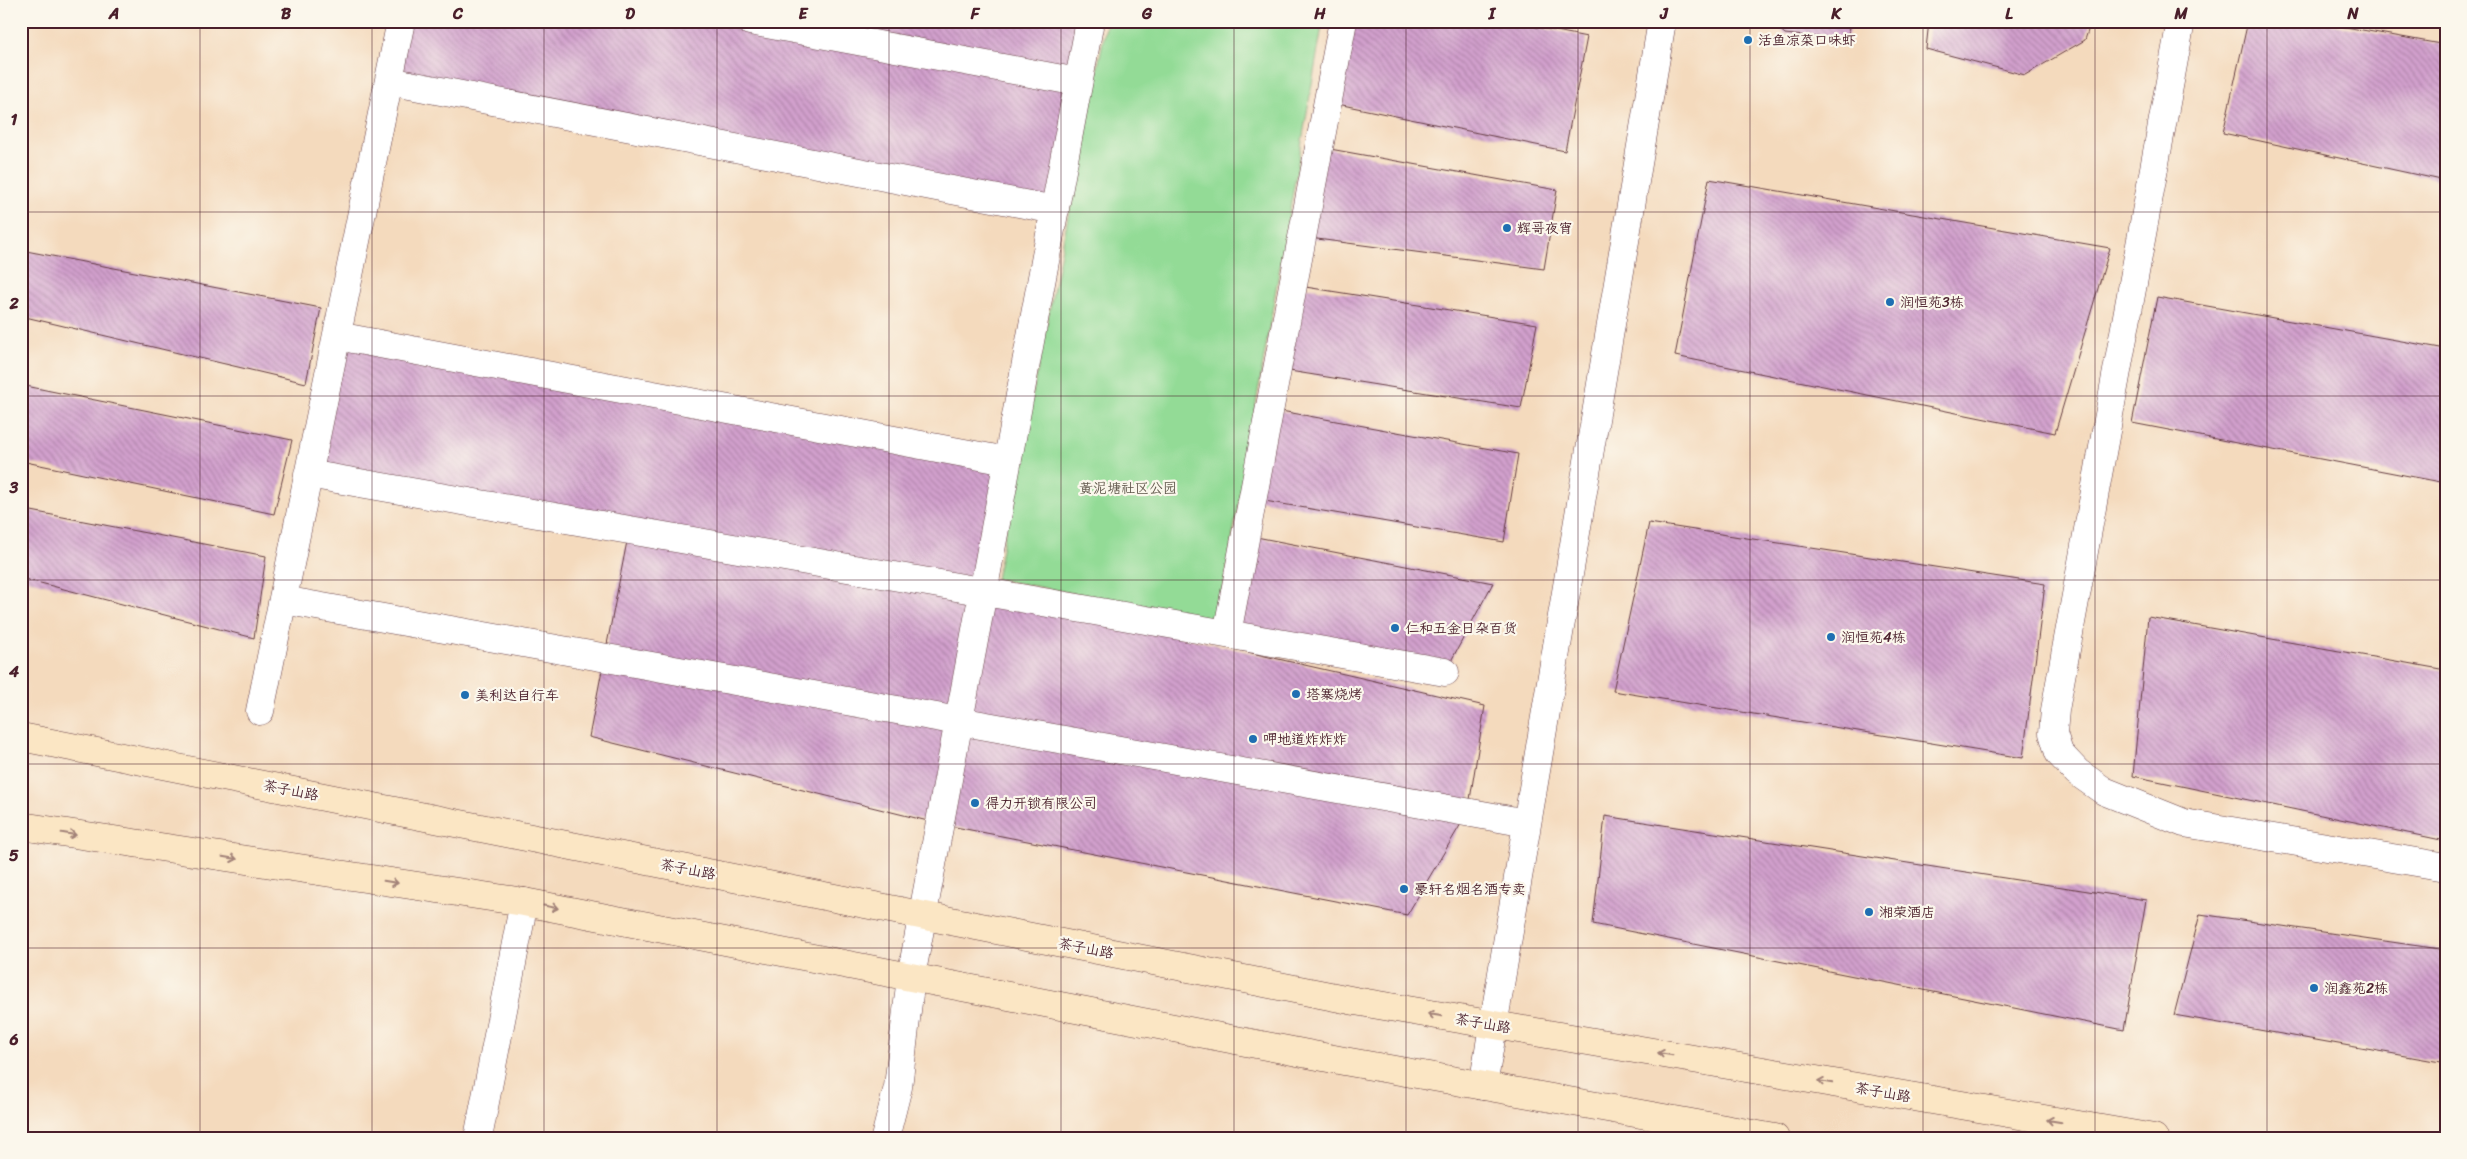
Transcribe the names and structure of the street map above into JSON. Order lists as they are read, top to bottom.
{
  "streets": {
    "main road": ["茶子山路"]
  },
  "parks": ["黄泥塘社区公园"],
  "places": [
    "活鱼凉菜口味虾",
    "辉哥夜宵",
    "润恒苑3栋",
    "仁和五金日杂百货",
    "润恒苑4栋",
    "塔寨烧烤",
    "美利达自行车",
    "呷地道炸炸炸",
    "得力开锁有限公司",
    "豪轩名烟名酒专卖",
    "湘荣酒店",
    "润鑫苑2栋"
  ],
  "grid": {
    "columns": [
      "A",
      "B",
      "C",
      "D",
      "E",
      "F",
      "G",
      "H",
      "I",
      "J",
      "K",
      "L",
      "M",
      "N"
    ],
    "rows": [
      "1",
      "2",
      "3",
      "4",
      "5",
      "6"
    ]
  }
}
